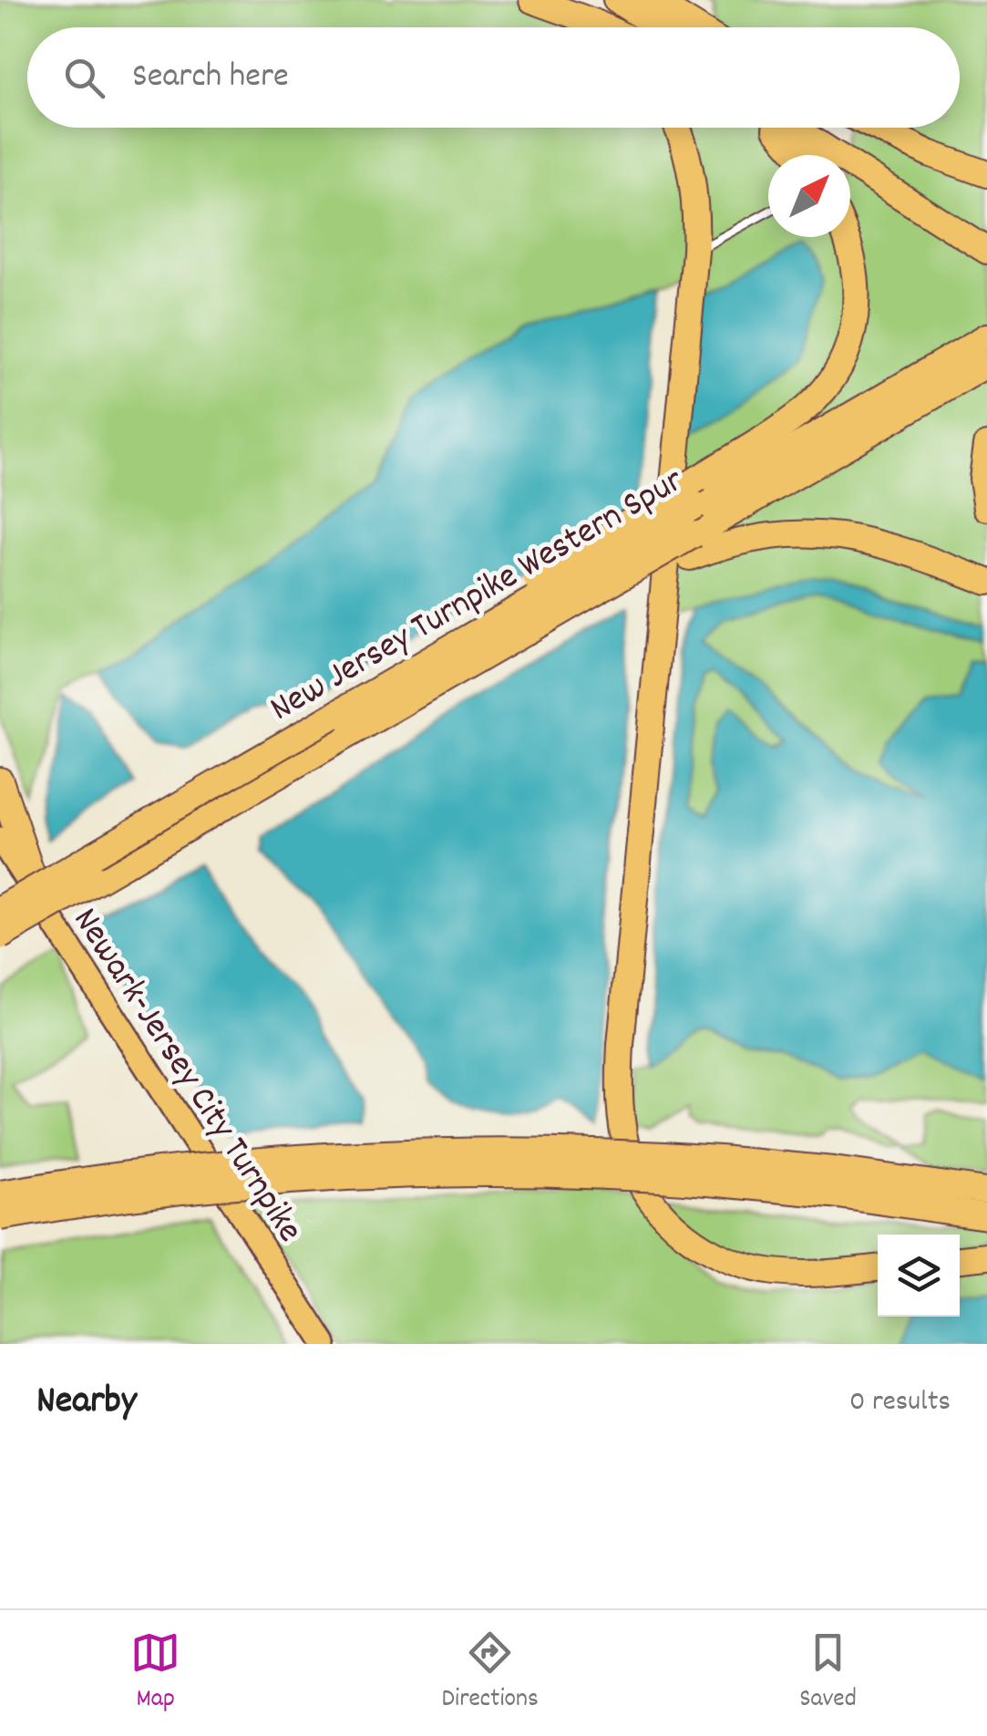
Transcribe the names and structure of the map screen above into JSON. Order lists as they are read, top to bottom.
{
  "streets": {
    "highway": ["New Jersey Turnpike Western Spur", "Newark-Jersey City Turnpike"]
  },
  "north": "top right",
  "page": {
    "search": "Search here",
    "heading": ["Nearby", "0 results"],
    "nav": ["Map", "Directions", "Saved"]
  }
}
